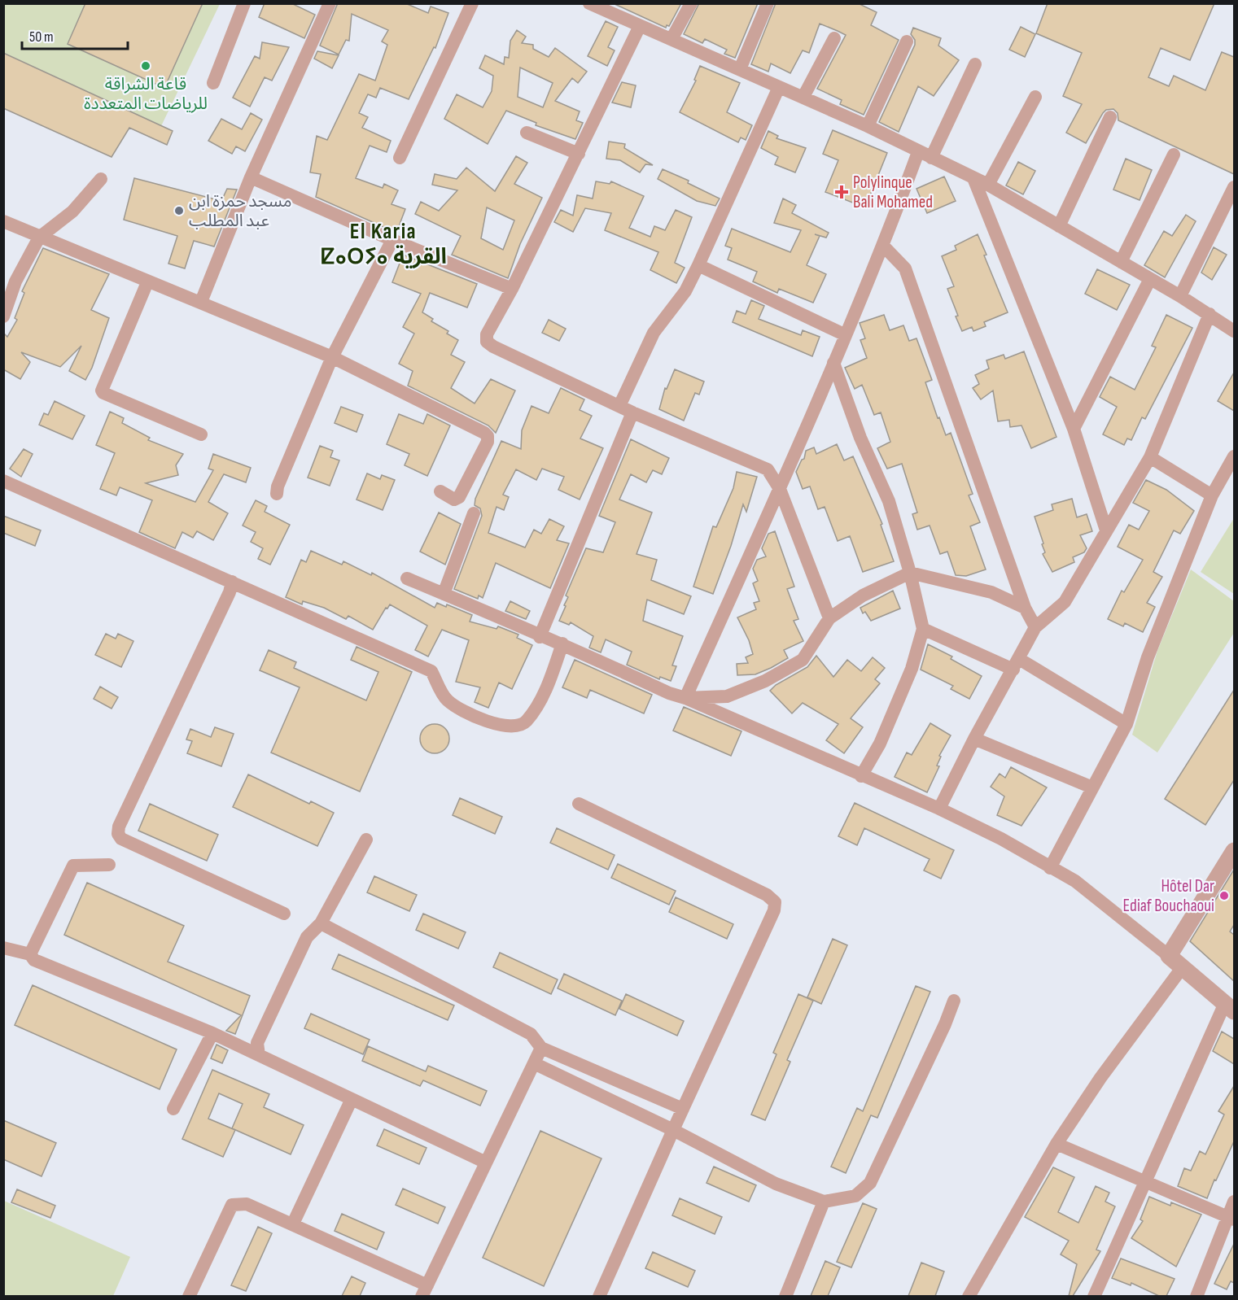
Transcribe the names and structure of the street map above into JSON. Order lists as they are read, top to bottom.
{
  "districts": ["El Karia ⵇⴰⵔⵢⴰ القرية"],
  "places": {
    "other": ["قاعة الشراقة للرياضات المتعددة", "مسجد حمزة ابن عبد المطلب", "Hôtel Dar Ediaf Bouchaoui"],
    "health": ["Polylinque Bali Mohamed"]
  },
  "scale_bar": "50 m"
}
